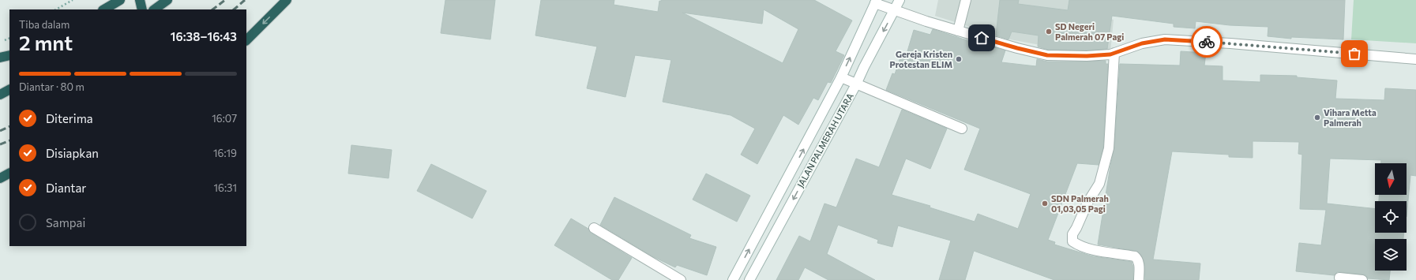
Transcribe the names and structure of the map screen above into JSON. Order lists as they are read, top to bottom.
{
  "streets": {
    "street": ["JALAN PALMERAH UTARA"]
  },
  "places": [
    "SD Negeri Palmerah 07 Pagi",
    "Gereja Kristen Protestan ELIM",
    "Vihara Metta Palmerah",
    "SDN Palmerah 01,03,05 Pagi"
  ],
  "north": "bottom",
  "page": {
    "heading": ["2 mnt", "Tiba dalam", "16:38–16:43"],
    "bar": "Diantar · 80 m",
    "list": [
      ["Diterima", "16:07"],
      ["Disiapkan", "16:19"],
      ["Diantar", "16:31"],
      "Sampai"
    ]
  }
}
